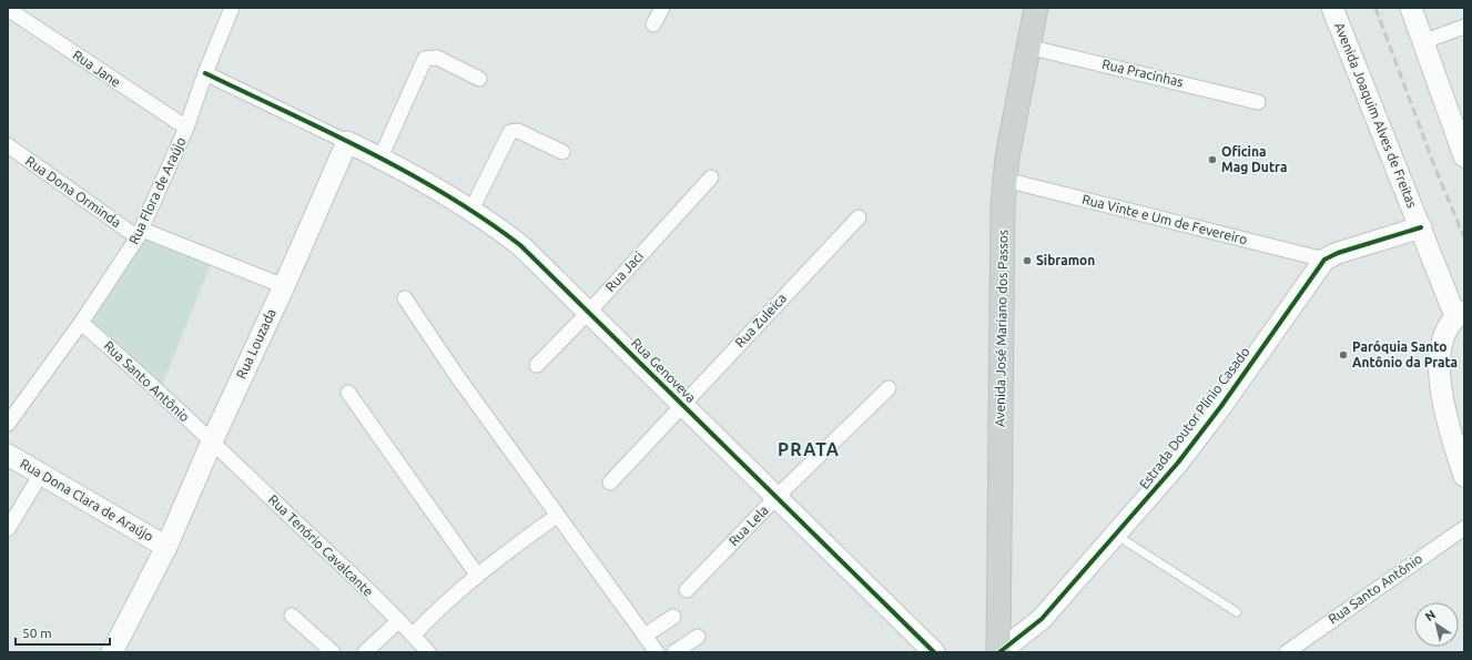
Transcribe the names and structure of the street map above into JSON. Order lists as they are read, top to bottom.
{
  "streets": {
    "main road": ["Avenida José Mariano dos Passos"],
    "street": [
      "Rua Jane",
      "Rua Pracinhas",
      "Avenida Joaquim Alves de Freitas",
      "Rua Flora de Araújo",
      "Rua Dona Orminda",
      "Rua Vinte e Um de Fevereiro",
      "Rua Jaci",
      "Rua Zuleica",
      "Rua Louzada",
      "Rua Genoveva",
      "Rua Santo Antônio",
      "Estrada Doutor Plínio Casado",
      "Rua Dona Clara de Araújo",
      "Rua Lela",
      "Rua Tenório Cavalcante"
    ]
  },
  "crossings": [
    ["Rua Jane", "Rua Flora de Araújo"],
    ["Rua Pracinhas", "Avenida José Mariano dos Passos"],
    ["Rua Flora de Araújo", "Rua Dona Orminda"],
    ["Rua Flora de Araújo", "Rua Santo Antônio"],
    ["Rua Dona Orminda", "Rua Louzada"],
    ["Rua Vinte e Um de Fevereiro", "Avenida José Mariano dos Passos"],
    ["Rua Vinte e Um de Fevereiro", "Estrada Doutor Plínio Casado"],
    ["Rua Jaci", "Rua Genoveva"],
    ["Rua Zuleica", "Rua Genoveva"],
    ["Avenida José Mariano dos Passos", "Estrada Doutor Plínio Casado"],
    ["Rua Louzada", "Rua Genoveva"],
    ["Rua Louzada", "Rua Santo Antônio"],
    ["Rua Louzada", "Rua Dona Clara de Araújo"],
    ["Rua Louzada", "Rua Tenório Cavalcante"],
    ["Rua Genoveva", "Rua Lela"],
    ["Rua Santo Antônio", "Rua Tenório Cavalcante"]
  ],
  "districts": ["PRATA"],
  "places": ["Oficina Mag Dutra", "Sibramon", "Paróquia Santo Antônio da Prata"],
  "scale_bar": "50 m",
  "north": "top left"
}
